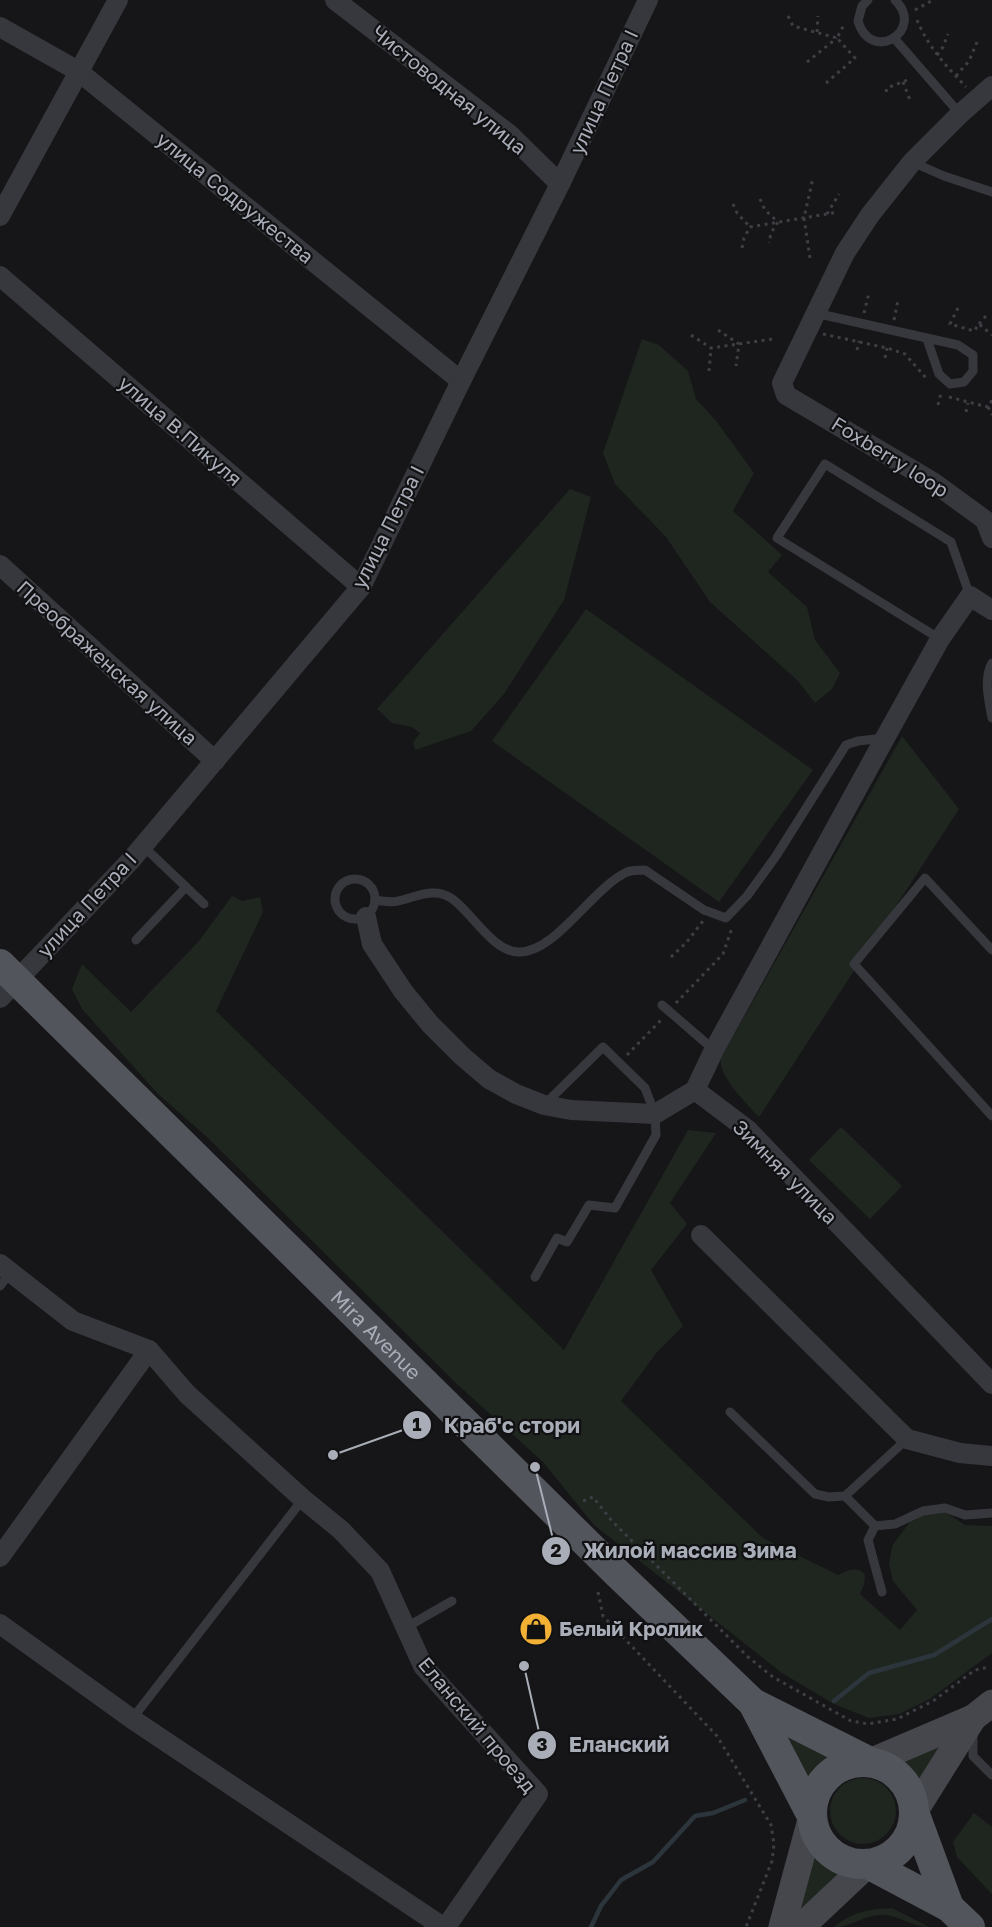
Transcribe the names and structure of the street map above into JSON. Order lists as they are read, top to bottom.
{
  "streets": {
    "main road": ["Mira Avenue"],
    "street": [
      "Чистоводная улица",
      "улица Петра I",
      "улица Содружества",
      "улица В.Пикуля",
      "Foxberry loop",
      "Преображенская улица",
      "Зимняя улица",
      "Еланский проезд"
    ]
  },
  "crossings": [
    ["Чистоводная улица", "улица Петра I"],
    ["улица Петра I", "улица Содружества"],
    ["улица Петра I", "улица В.Пикуля"],
    ["улица Петра I", "Преображенская улица"],
    ["улица Петра I", "Mira Avenue"]
  ],
  "places": {
    "other": ["Краб'с стори", "Жилой массив Зима", "Еланский"],
    "shop": ["Белый Кролик"]
  }
}
